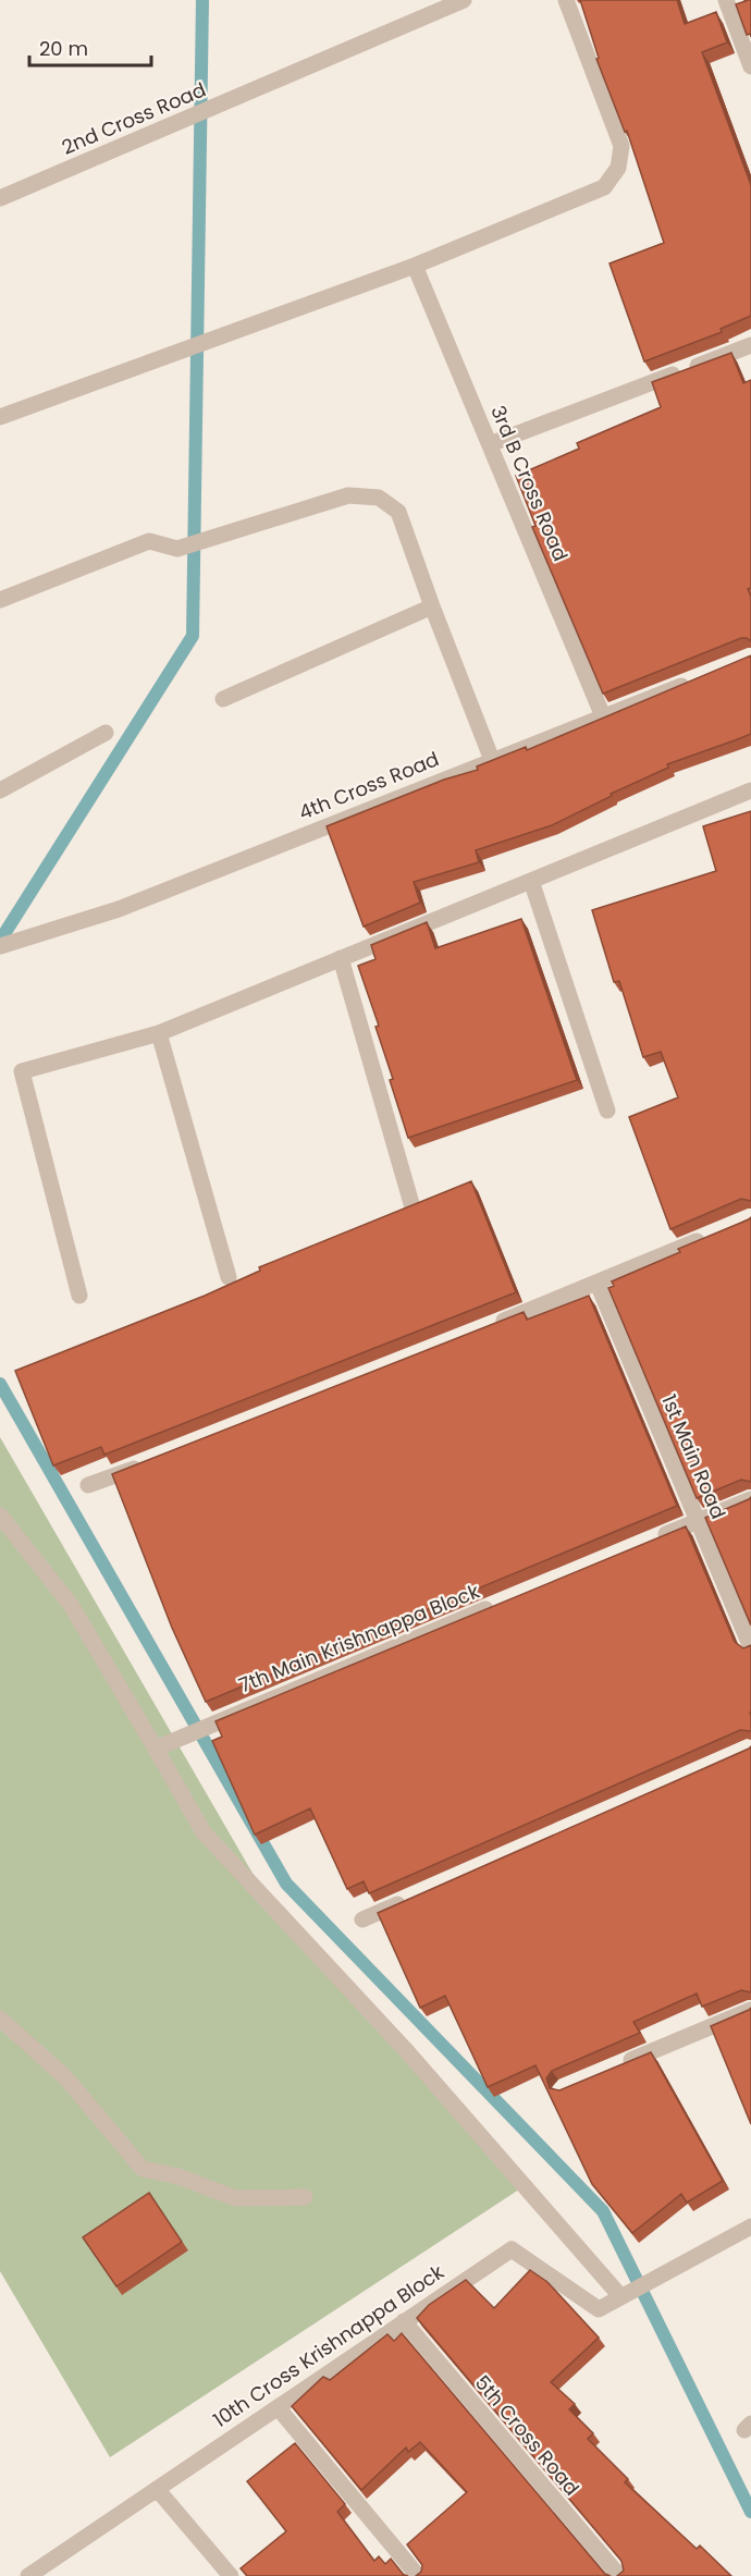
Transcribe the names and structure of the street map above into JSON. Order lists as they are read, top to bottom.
{
  "streets": {
    "street": [
      "2nd Cross Road",
      "3rd B Cross Road",
      "4th Cross Road",
      "1st Main Road",
      "7th Main Krishnappa Block",
      "10th Cross Krishnappa Block",
      "5th Cross Road"
    ]
  },
  "crossings": [
    ["3rd B Cross Road", "4th Cross Road"],
    ["10th Cross Krishnappa Block", "5th Cross Road"]
  ],
  "scale_bar": "20 m"
}
